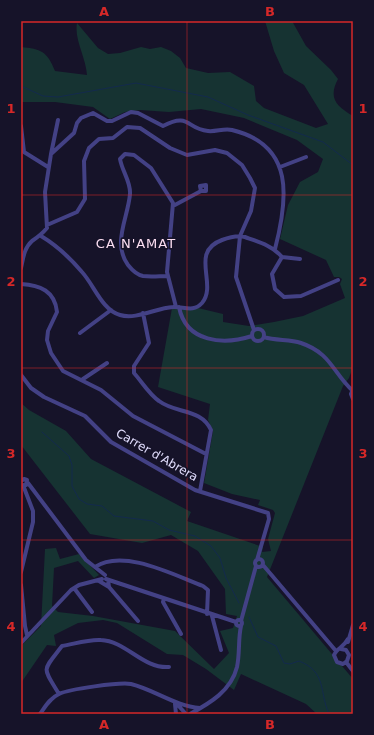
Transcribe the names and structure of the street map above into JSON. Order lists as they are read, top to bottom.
{
  "streets": {
    "street": ["Carrer d'Abrera"]
  },
  "districts": ["CA N'AMAT"],
  "grid": {
    "columns": ["A", "B"],
    "rows": [
      "1",
      "2",
      "3",
      "4"
    ]
  }
}
